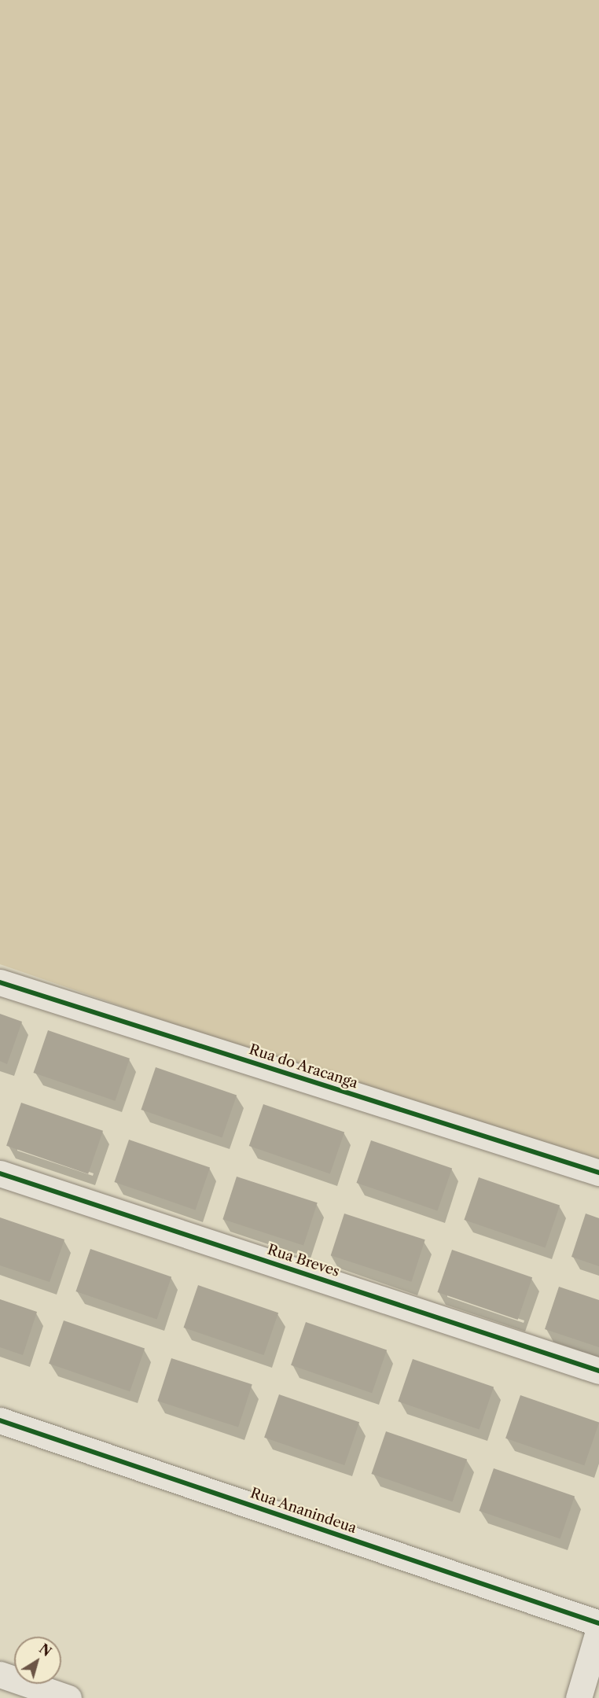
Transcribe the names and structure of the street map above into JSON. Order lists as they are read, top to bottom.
{
  "streets": {
    "street": ["Rua do Aracanga", "Rua Breves", "Rua Ananindeua"]
  },
  "north": "top right"
}
